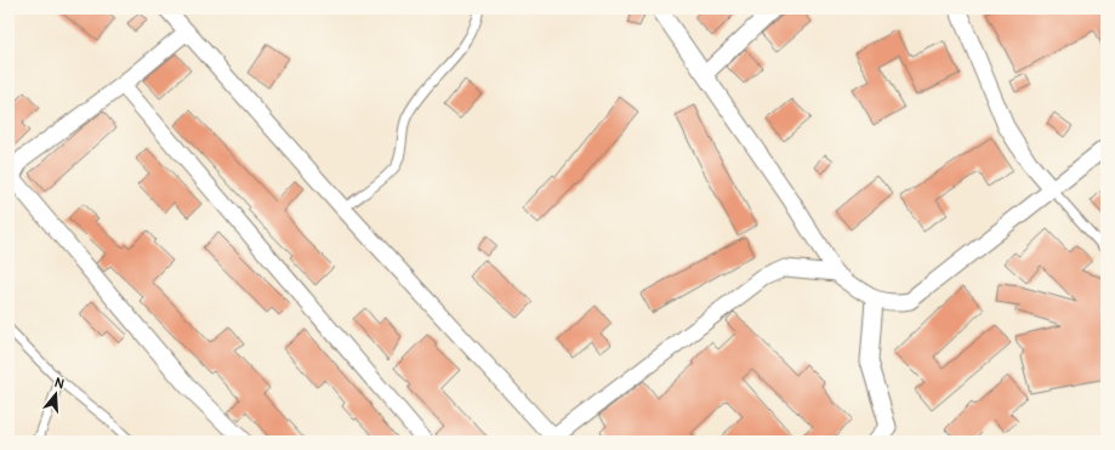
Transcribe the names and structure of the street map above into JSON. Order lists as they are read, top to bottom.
{
  "north": "top"
}
